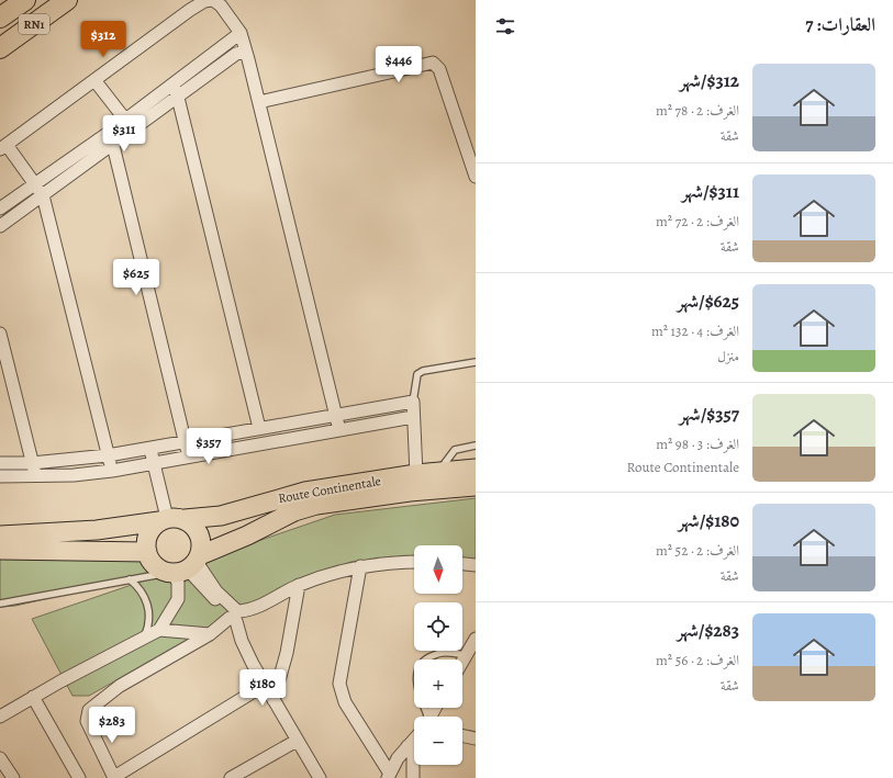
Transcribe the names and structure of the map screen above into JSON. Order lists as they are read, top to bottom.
{
  "streets": {
    "highway": ["RN1"],
    "main road": ["Route Continentale"]
  },
  "north": "bottom",
  "page": {
    "heading": "العقارات: 7",
    "price": [
      "$312",
      "$446",
      "$311",
      "$625",
      "$357",
      "$180",
      "$283"
    ],
    "list": [
      {
        "name": "$312/شهر",
        "note": "الغرف: 2 · 78 m² · شقة"
      },
      {
        "name": "$311/شهر",
        "note": "الغرف: 2 · 72 m² · شقة"
      },
      {
        "name": "$625/شهر",
        "note": "الغرف: 4 · 132 m² · منزل"
      },
      {
        "name": "$357/شهر",
        "note": "الغرف: 3 · 98 m² · Route Continentale"
      },
      {
        "name": "$180/شهر",
        "note": "الغرف: 2 · 52 m² · شقة"
      },
      {
        "name": "$283/شهر",
        "note": "الغرف: 2 · 56 m² · شقة"
      }
    ],
    "map_buttons": ["+", "−"]
  }
}
